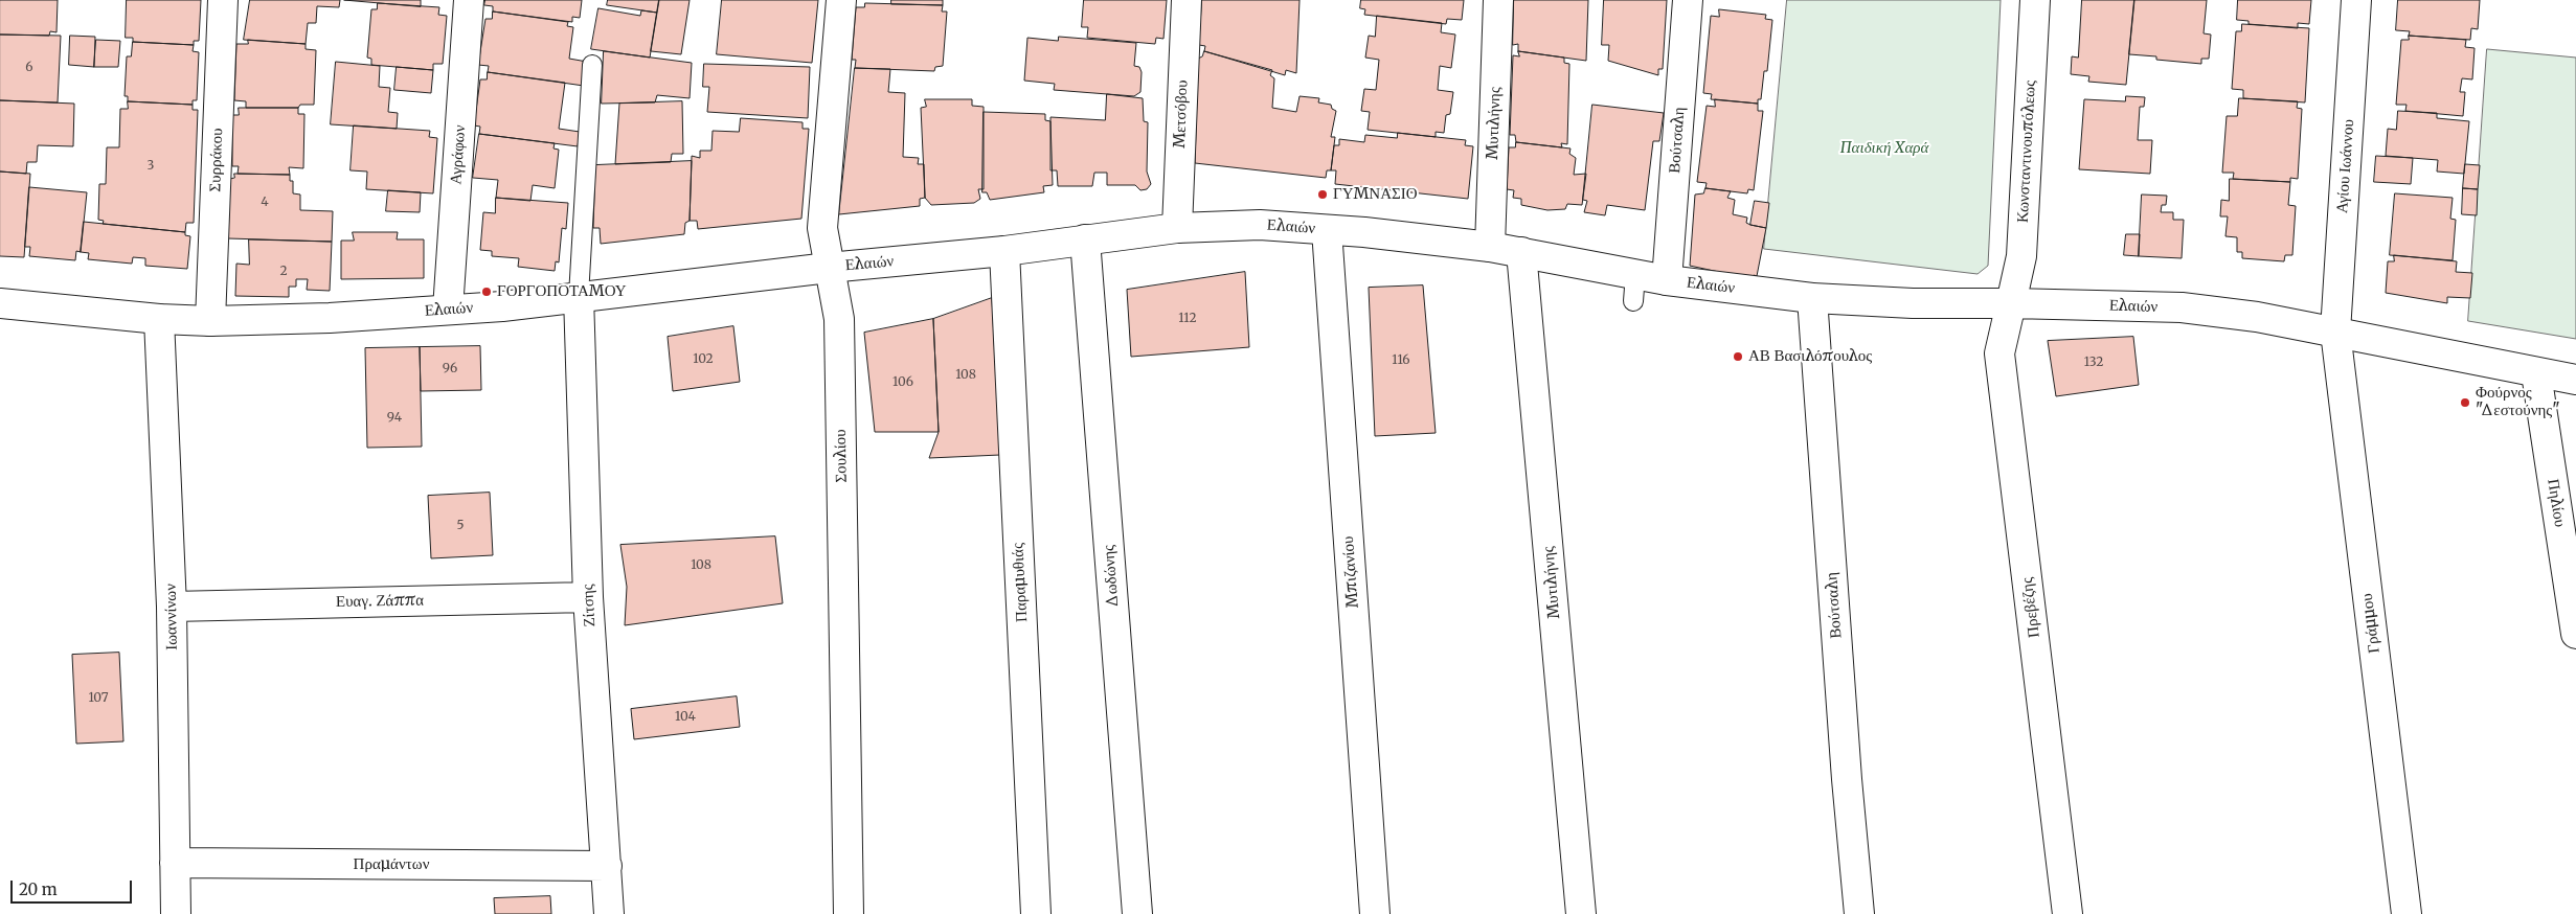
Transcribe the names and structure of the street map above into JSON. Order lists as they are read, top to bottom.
{
  "streets": {
    "street": [
      "Μετσόβου",
      "Μυτιλήνης",
      "Βούτσαλη",
      "Κωνσταντινουπόλεως",
      "Αγράφων",
      "Συρράκου",
      "Αγίου Ιωάννου",
      "Ελαιών",
      "Σουλίου",
      "Πηλίου",
      "Μπιζανίου",
      "Δωδώνης",
      "Παραμυθιάς",
      "Ευαγ. Ζάππα",
      "Ζίτσης",
      "Πρεβέζης",
      "Ιωαννίνων",
      "Γράμμου",
      "Πραμάντων"
    ]
  },
  "crossings": [
    ["Μετσόβου", "Ελαιών"],
    ["Μυτιλήνης", "Ελαιών"],
    ["Βούτσαλη", "Ελαιών"],
    ["Κωνσταντινουπόλεως", "Ελαιών"],
    ["Κωνσταντινουπόλεως", "Πρεβέζης"],
    ["Αγράφων", "Ελαιών"],
    ["Συρράκου", "Ελαιών"],
    ["Αγίου Ιωάννου", "Ελαιών"],
    ["Αγίου Ιωάννου", "Γράμμου"],
    ["Ελαιών", "Σουλίου"],
    ["Ελαιών", "Πηλίου"],
    ["Ελαιών", "Μπιζανίου"],
    ["Ελαιών", "Δωδώνης"],
    ["Ελαιών", "Παραμυθιάς"],
    ["Ελαιών", "Ζίτσης"],
    ["Ελαιών", "Πρεβέζης"],
    ["Ελαιών", "Ιωαννίνων"],
    ["Ελαιών", "Γράμμου"],
    ["Ευαγ. Ζάππα", "Ζίτσης"],
    ["Ευαγ. Ζάππα", "Ιωαννίνων"],
    ["Ζίτσης", "Πραμάντων"],
    ["Ιωαννίνων", "Πραμάντων"]
  ],
  "parks": ["Παιδική Χαρά"],
  "places": [
    "ΓΥΜΝΑΣΙΟ",
    "ΓΟΡΓΟΠΟΤΑΜΟΥ",
    "ΑΒ Βασιλόπουλος",
    "Φούρνος \"Δεστούνης\""
  ],
  "house_numbers": [
    "6",
    "3",
    "4",
    "2",
    "112",
    "102",
    "116",
    "132",
    "96",
    "108",
    "106",
    "94",
    "5",
    "108",
    "107",
    "104"
  ],
  "scale_bar": "20 m"
}
